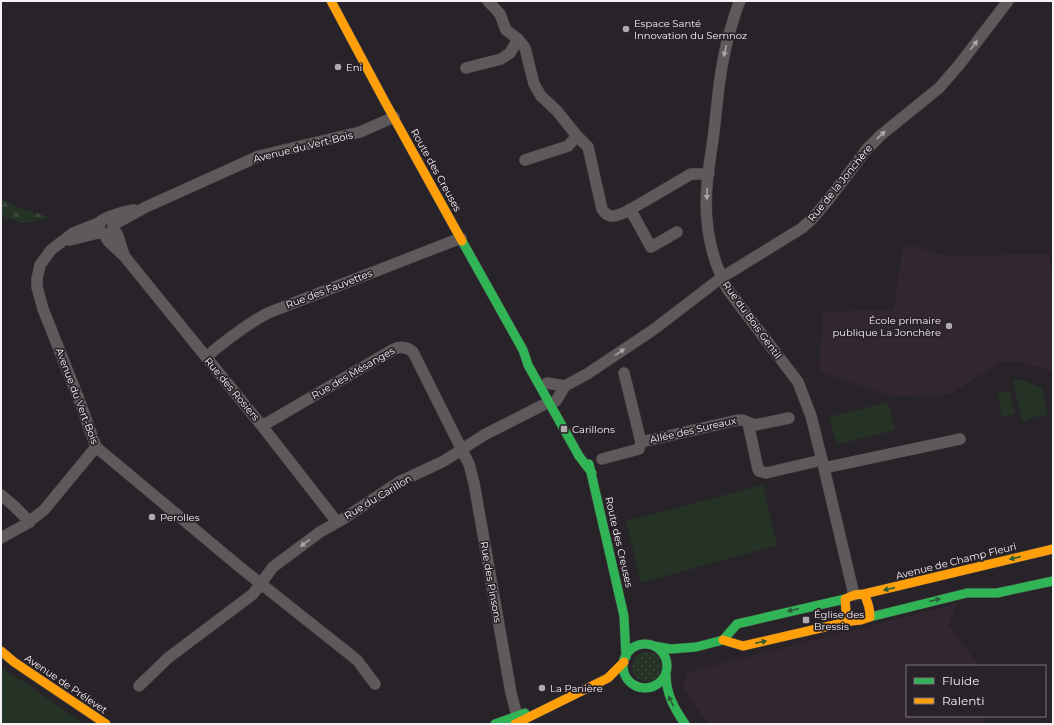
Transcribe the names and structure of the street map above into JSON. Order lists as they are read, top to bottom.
{
  "streets": {
    "street": [
      "Avenue du Vert-Bois",
      "Route des Creuses",
      "Rue de la Jonchère",
      "Rue des Fauvettes",
      "Rue du Bois Gentil",
      "Rue des Mésanges",
      "Rue des Rosiers",
      "Allée des Sureaux",
      "Rue du Carillon",
      "Avenue de Champ Fleuri",
      "Rue des Pinsons",
      "Avenue de Prélevet"
    ]
  },
  "crossings": [
    ["Avenue du Vert-Bois", "Route des Creuses"],
    ["Avenue du Vert-Bois", "Rue des Rosiers"],
    ["Avenue du Vert-Bois", "Rue du Carillon"],
    ["Route des Creuses", "Rue des Fauvettes"],
    ["Route des Creuses", "Rue du Carillon"],
    ["Rue de la Jonchère", "Rue du Bois Gentil"],
    ["Rue des Fauvettes", "Rue des Rosiers"],
    ["Rue du Bois Gentil", "Avenue de Champ Fleuri"],
    ["Rue des Mésanges", "Rue des Rosiers"],
    ["Rue des Mésanges", "Rue du Carillon"],
    ["Rue des Mésanges", "Rue des Pinsons"],
    ["Rue des Rosiers", "Rue du Carillon"],
    ["Rue du Carillon", "Rue des Pinsons"]
  ],
  "one_way": ["Rue de la Jonchère", "Rue du Bois Gentil"],
  "places": {
    "other": [
      "Espace Santé Innovation du Semnoz",
      "Eni",
      "École primaire publique La Jonchère",
      "Perolles",
      "La Panière"
    ],
    "transit": ["Carillons", "Église des Bressis"]
  },
  "legend": ["Fluide", "Ralenti"]
}
